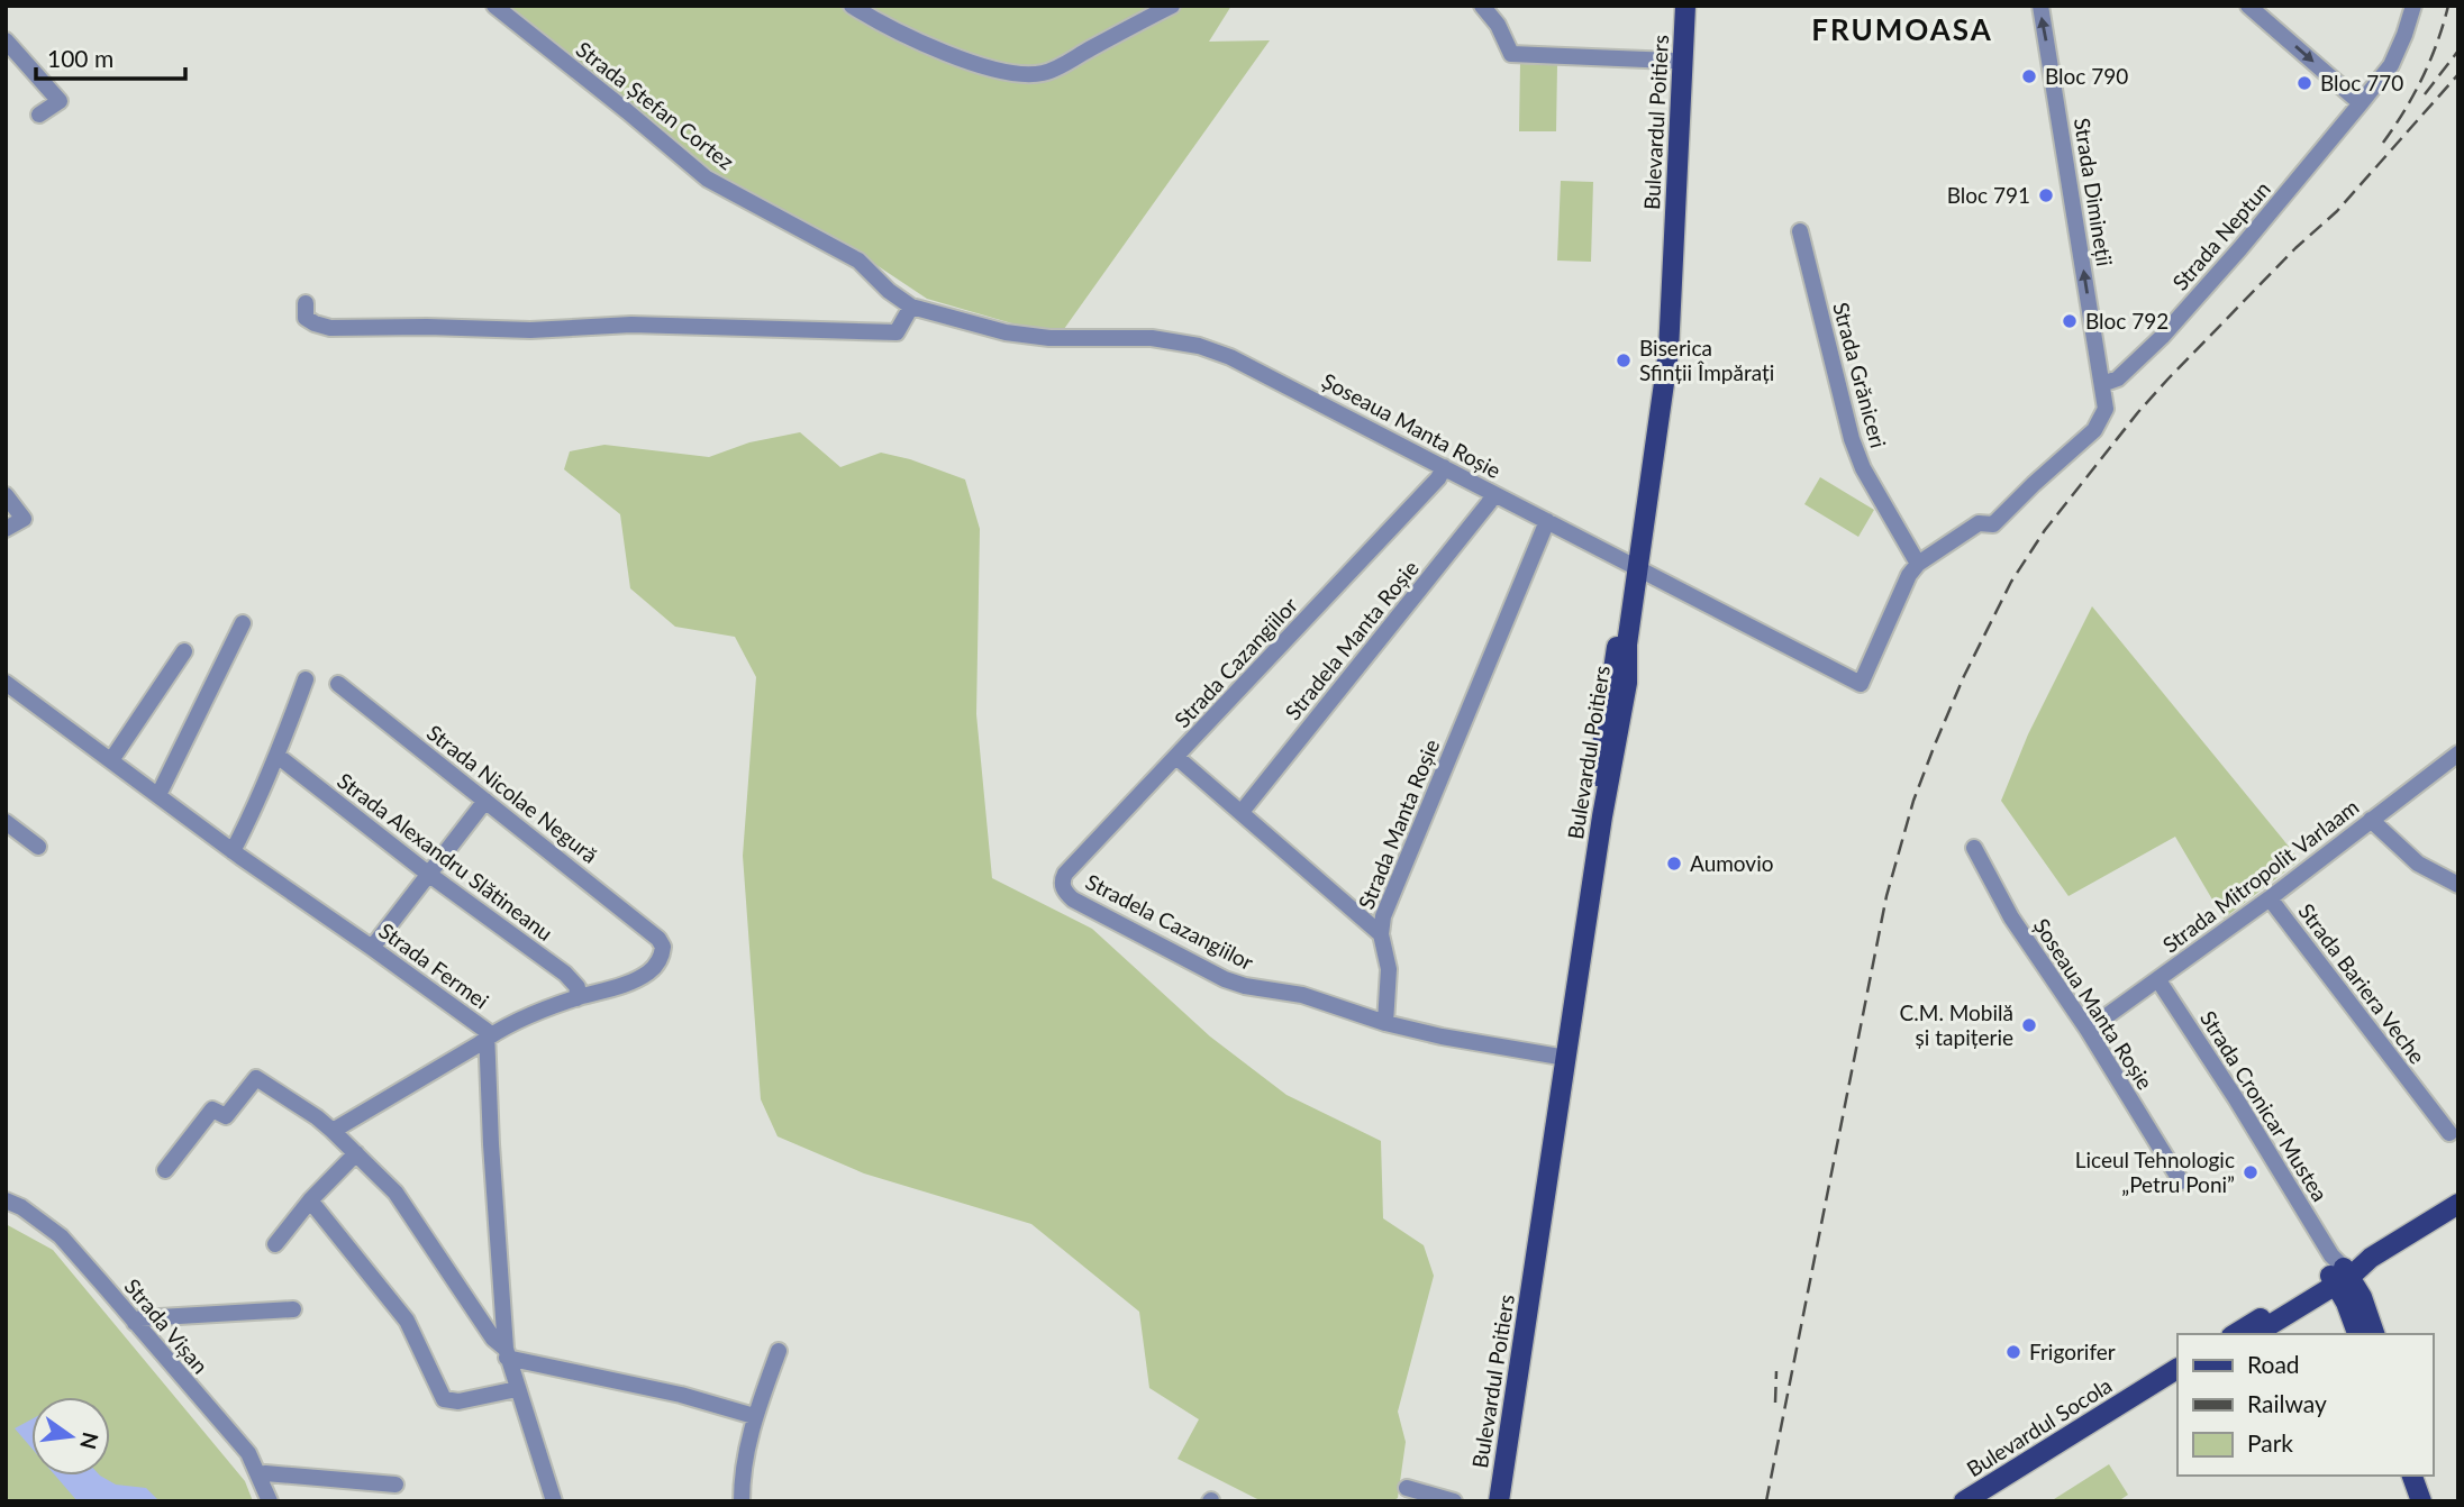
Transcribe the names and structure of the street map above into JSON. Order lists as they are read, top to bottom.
{
  "streets": {
    "main road": ["Bulevardul Poitiers", "Bulevardul Socola"],
    "street": [
      "Strada Ștefan Cortez",
      "Strada Dimineții",
      "Strada Neptun",
      "Strada Grăniceri",
      "Șoseaua Manta Roșie",
      "Stradela Manta Roșie",
      "Strada Cazangiilor",
      "Strada Nicolae Negură",
      "Strada Manta Roșie",
      "Strada Alexandru Slătineanu",
      "Strada Mitropolit Varlaam",
      "Stradela Cazangiilor",
      "Strada Fermei",
      "Strada Bariera Veche",
      "Strada Cronicar Mustea",
      "Strada Vișan"
    ]
  },
  "crossings": [
    ["Strada Ștefan Cortez", "Șoseaua Manta Roșie"],
    ["Bulevardul Poitiers", "Șoseaua Manta Roșie"],
    ["Strada Dimineții", "Strada Neptun"],
    ["Strada Grăniceri", "Șoseaua Manta Roșie"],
    ["Șoseaua Manta Roșie", "Stradela Manta Roșie"],
    ["Șoseaua Manta Roșie", "Strada Cazangiilor"],
    ["Șoseaua Manta Roșie", "Strada Manta Roșie"],
    ["Șoseaua Manta Roșie", "Strada Mitropolit Varlaam"],
    ["Stradela Manta Roșie", "Strada Cazangiilor"],
    ["Strada Cazangiilor", "Strada Manta Roșie"],
    ["Strada Cazangiilor", "Stradela Cazangiilor"],
    ["Strada Nicolae Negură", "Strada Alexandru Slătineanu"],
    ["Strada Manta Roșie", "Stradela Cazangiilor"],
    ["Strada Mitropolit Varlaam", "Strada Bariera Veche"],
    ["Strada Mitropolit Varlaam", "Strada Cronicar Mustea"]
  ],
  "one_way": ["Strada Dimineții"],
  "districts": ["FRUMOASA"],
  "places": [
    "Bloc 790",
    "Bloc 770",
    "Bloc 791",
    "Bloc 792",
    "Biserica Sfinții Împărați",
    "Aumovio",
    "C.M. Mobilă și tapițerie",
    "Liceul Tehnologic „Petru Poni”",
    "Frigorifer"
  ],
  "legend": ["Road", "Railway", "Park"],
  "scale_bar": "100 m",
  "north": "right"
}
